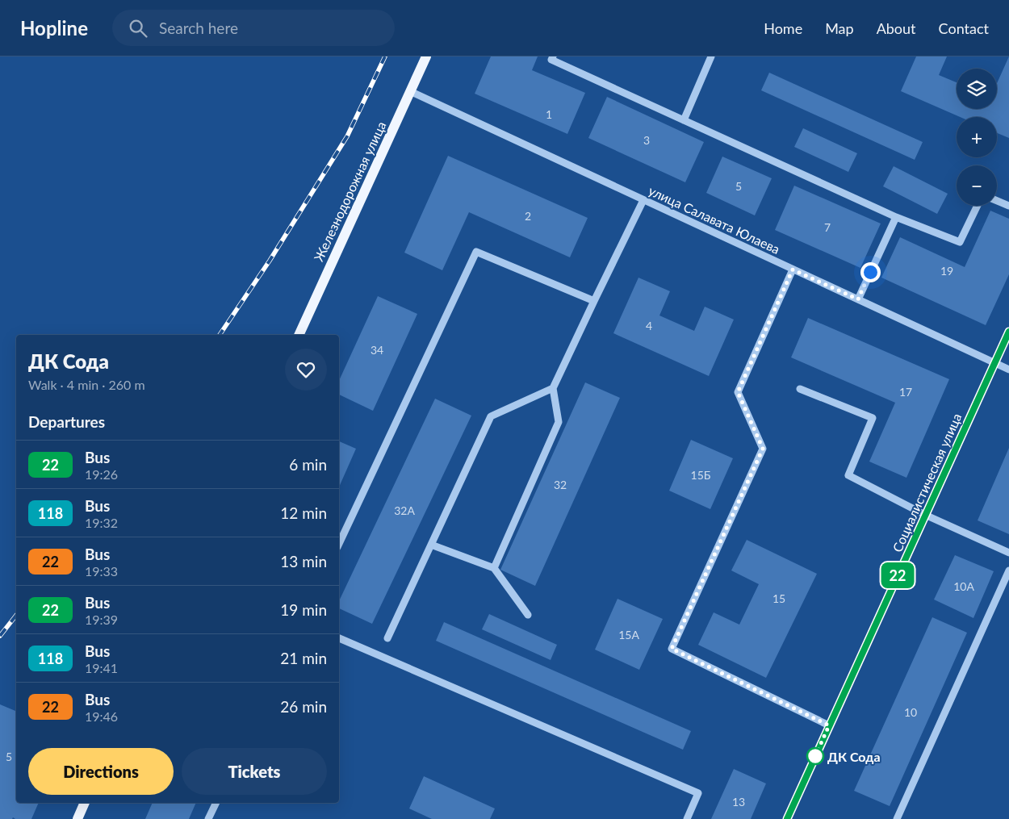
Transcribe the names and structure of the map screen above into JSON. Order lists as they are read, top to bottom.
{
  "streets": {
    "main road": ["Железнодорожная улица"],
    "street": ["улица Салавата Юлаева", "Социалистическая улица"]
  },
  "crossings": [
    ["Железнодорожная улица", "улица Салавата Юлаева"],
    ["улица Салавата Юлаева", "Социалистическая улица"]
  ],
  "places": ["ДК Сода"],
  "lines": ["bus line 22"],
  "house_numbers": [
    "1",
    "3",
    "5",
    "2",
    "7",
    "19",
    "4",
    "34",
    "17",
    "15Б",
    "32",
    "32А",
    "10А",
    "15",
    "15А",
    "10",
    "5",
    "13"
  ],
  "page": {
    "header": "Hopline",
    "search": "Search here",
    "nav": [
      "Home",
      "Map",
      "About",
      "Contact"
    ],
    "on_map": "22",
    "map_buttons": ["+", "−"],
    "heading": [
      ["ДК Сода", "Walk · 4 min · 260 m"],
      "Departures"
    ],
    "list": [
      {
        "mark": "22",
        "name": "Bus",
        "note": "19:26",
        "value": "6 min"
      },
      {
        "mark": "118",
        "name": "Bus",
        "note": "19:32",
        "value": "12 min"
      },
      {
        "mark": "22",
        "name": "Bus",
        "note": "19:33",
        "value": "13 min"
      },
      {
        "mark": "22",
        "name": "Bus",
        "note": "19:39",
        "value": "19 min"
      },
      {
        "mark": "118",
        "name": "Bus",
        "note": "19:41",
        "value": "21 min"
      },
      {
        "mark": "22",
        "name": "Bus",
        "note": "19:46",
        "value": "26 min"
      }
    ],
    "buttons": ["Directions", "Tickets"]
  }
}
